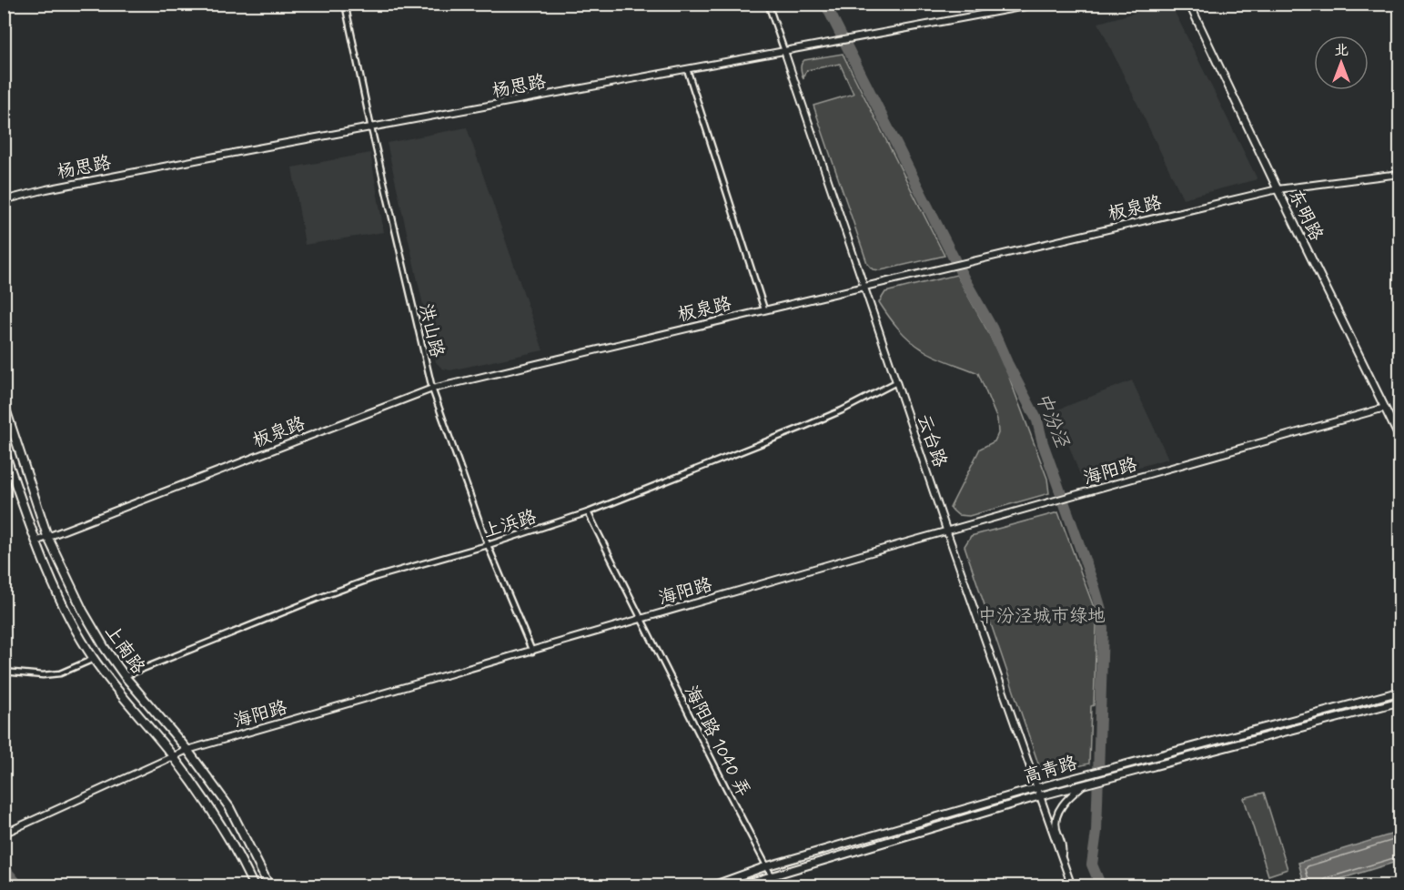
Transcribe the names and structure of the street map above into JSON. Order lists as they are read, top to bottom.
{
  "streets": {
    "main road": ["东明路", "上南路", "高青路"],
    "street": [
      "杨思路",
      "板泉路",
      "洪山路",
      "云台路",
      "海阳路",
      "上浜路",
      "海阳路 1040 弄"
    ]
  },
  "crossings": [
    ["杨思路", "洪山路"],
    ["杨思路", "云台路"],
    ["板泉路", "东明路"],
    ["板泉路", "洪山路"],
    ["板泉路", "云台路"],
    ["板泉路", "上南路"],
    ["东明路", "海阳路"],
    ["洪山路", "海阳路"],
    ["洪山路", "上浜路"],
    ["云台路", "海阳路"],
    ["云台路", "上浜路"],
    ["云台路", "高青路"],
    ["海阳路", "上南路"],
    ["海阳路", "海阳路 1040 弄"],
    ["上浜路", "上南路"],
    ["上浜路", "海阳路 1040 弄"],
    ["海阳路 1040 弄", "高青路"]
  ],
  "water": ["中汾泾"],
  "parks": ["中汾泾城市绿地"],
  "north": "top"
}
